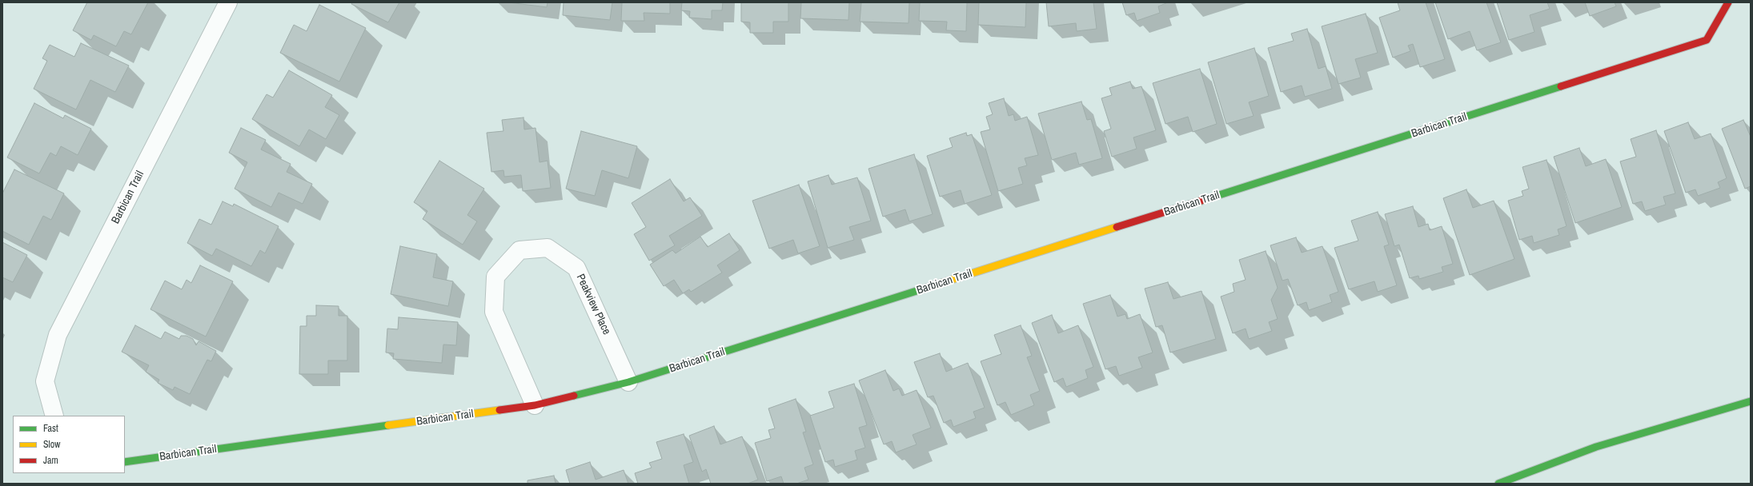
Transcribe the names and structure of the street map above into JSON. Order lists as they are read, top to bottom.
{
  "streets": {
    "main road": ["Barbican Trail"],
    "street": ["Peakview Place"]
  },
  "crossings": [
    ["Barbican Trail", "Peakview Place"]
  ],
  "legend": ["Fast", "Slow", "Jam"]
}
